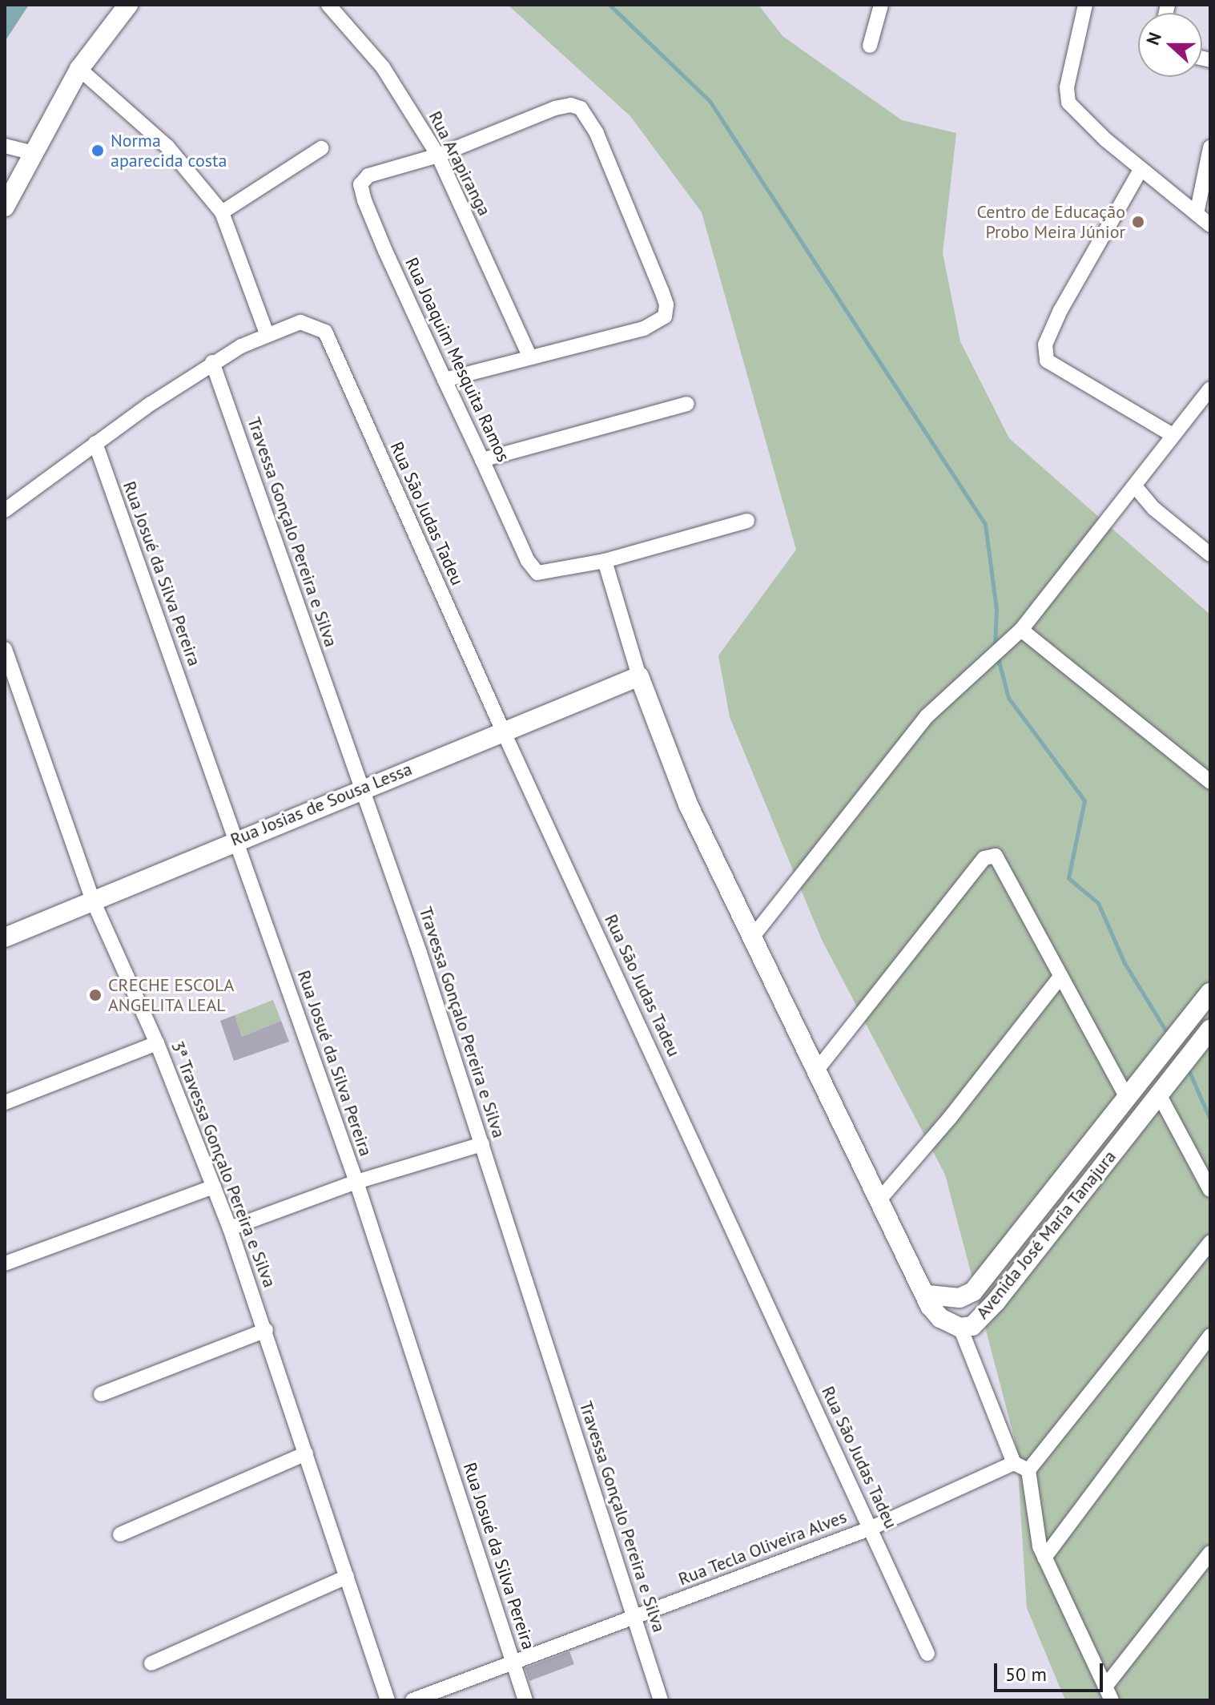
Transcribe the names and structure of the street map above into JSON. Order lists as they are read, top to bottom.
{
  "streets": {
    "street": [
      "Rua Arapiranga",
      "Rua Joaquim Mesquita Ramos",
      "Rua São Judas Tadeu",
      "Travessa Gonçalo Pereira e Silva",
      "Rua Josué da Silva Pereira",
      "Rua Josias de Sousa Lessa",
      "3ª Travessa Gonçalo Pereira e Silva",
      "Avenida José Maria Tanajura",
      "Rua Tecla Oliveira Alves"
    ]
  },
  "crossings": [
    ["Rua Arapiranga", "Rua Joaquim Mesquita Ramos"],
    ["Rua São Judas Tadeu", "Rua Josias de Sousa Lessa"],
    ["Rua São Judas Tadeu", "Rua Tecla Oliveira Alves"],
    ["Travessa Gonçalo Pereira e Silva", "Rua Josias de Sousa Lessa"],
    ["Travessa Gonçalo Pereira e Silva", "Rua Tecla Oliveira Alves"],
    ["Rua Josué da Silva Pereira", "Rua Josias de Sousa Lessa"],
    ["Rua Josué da Silva Pereira", "Rua Tecla Oliveira Alves"],
    ["Rua Josias de Sousa Lessa", "3ª Travessa Gonçalo Pereira e Silva"]
  ],
  "places": ["Norma aparecida costa", "Centro de Educação Probo Meira Júnior", "CRECHE ESCOLA ANGELITA LEAL"],
  "scale_bar": "50 m",
  "north": "left"
}
